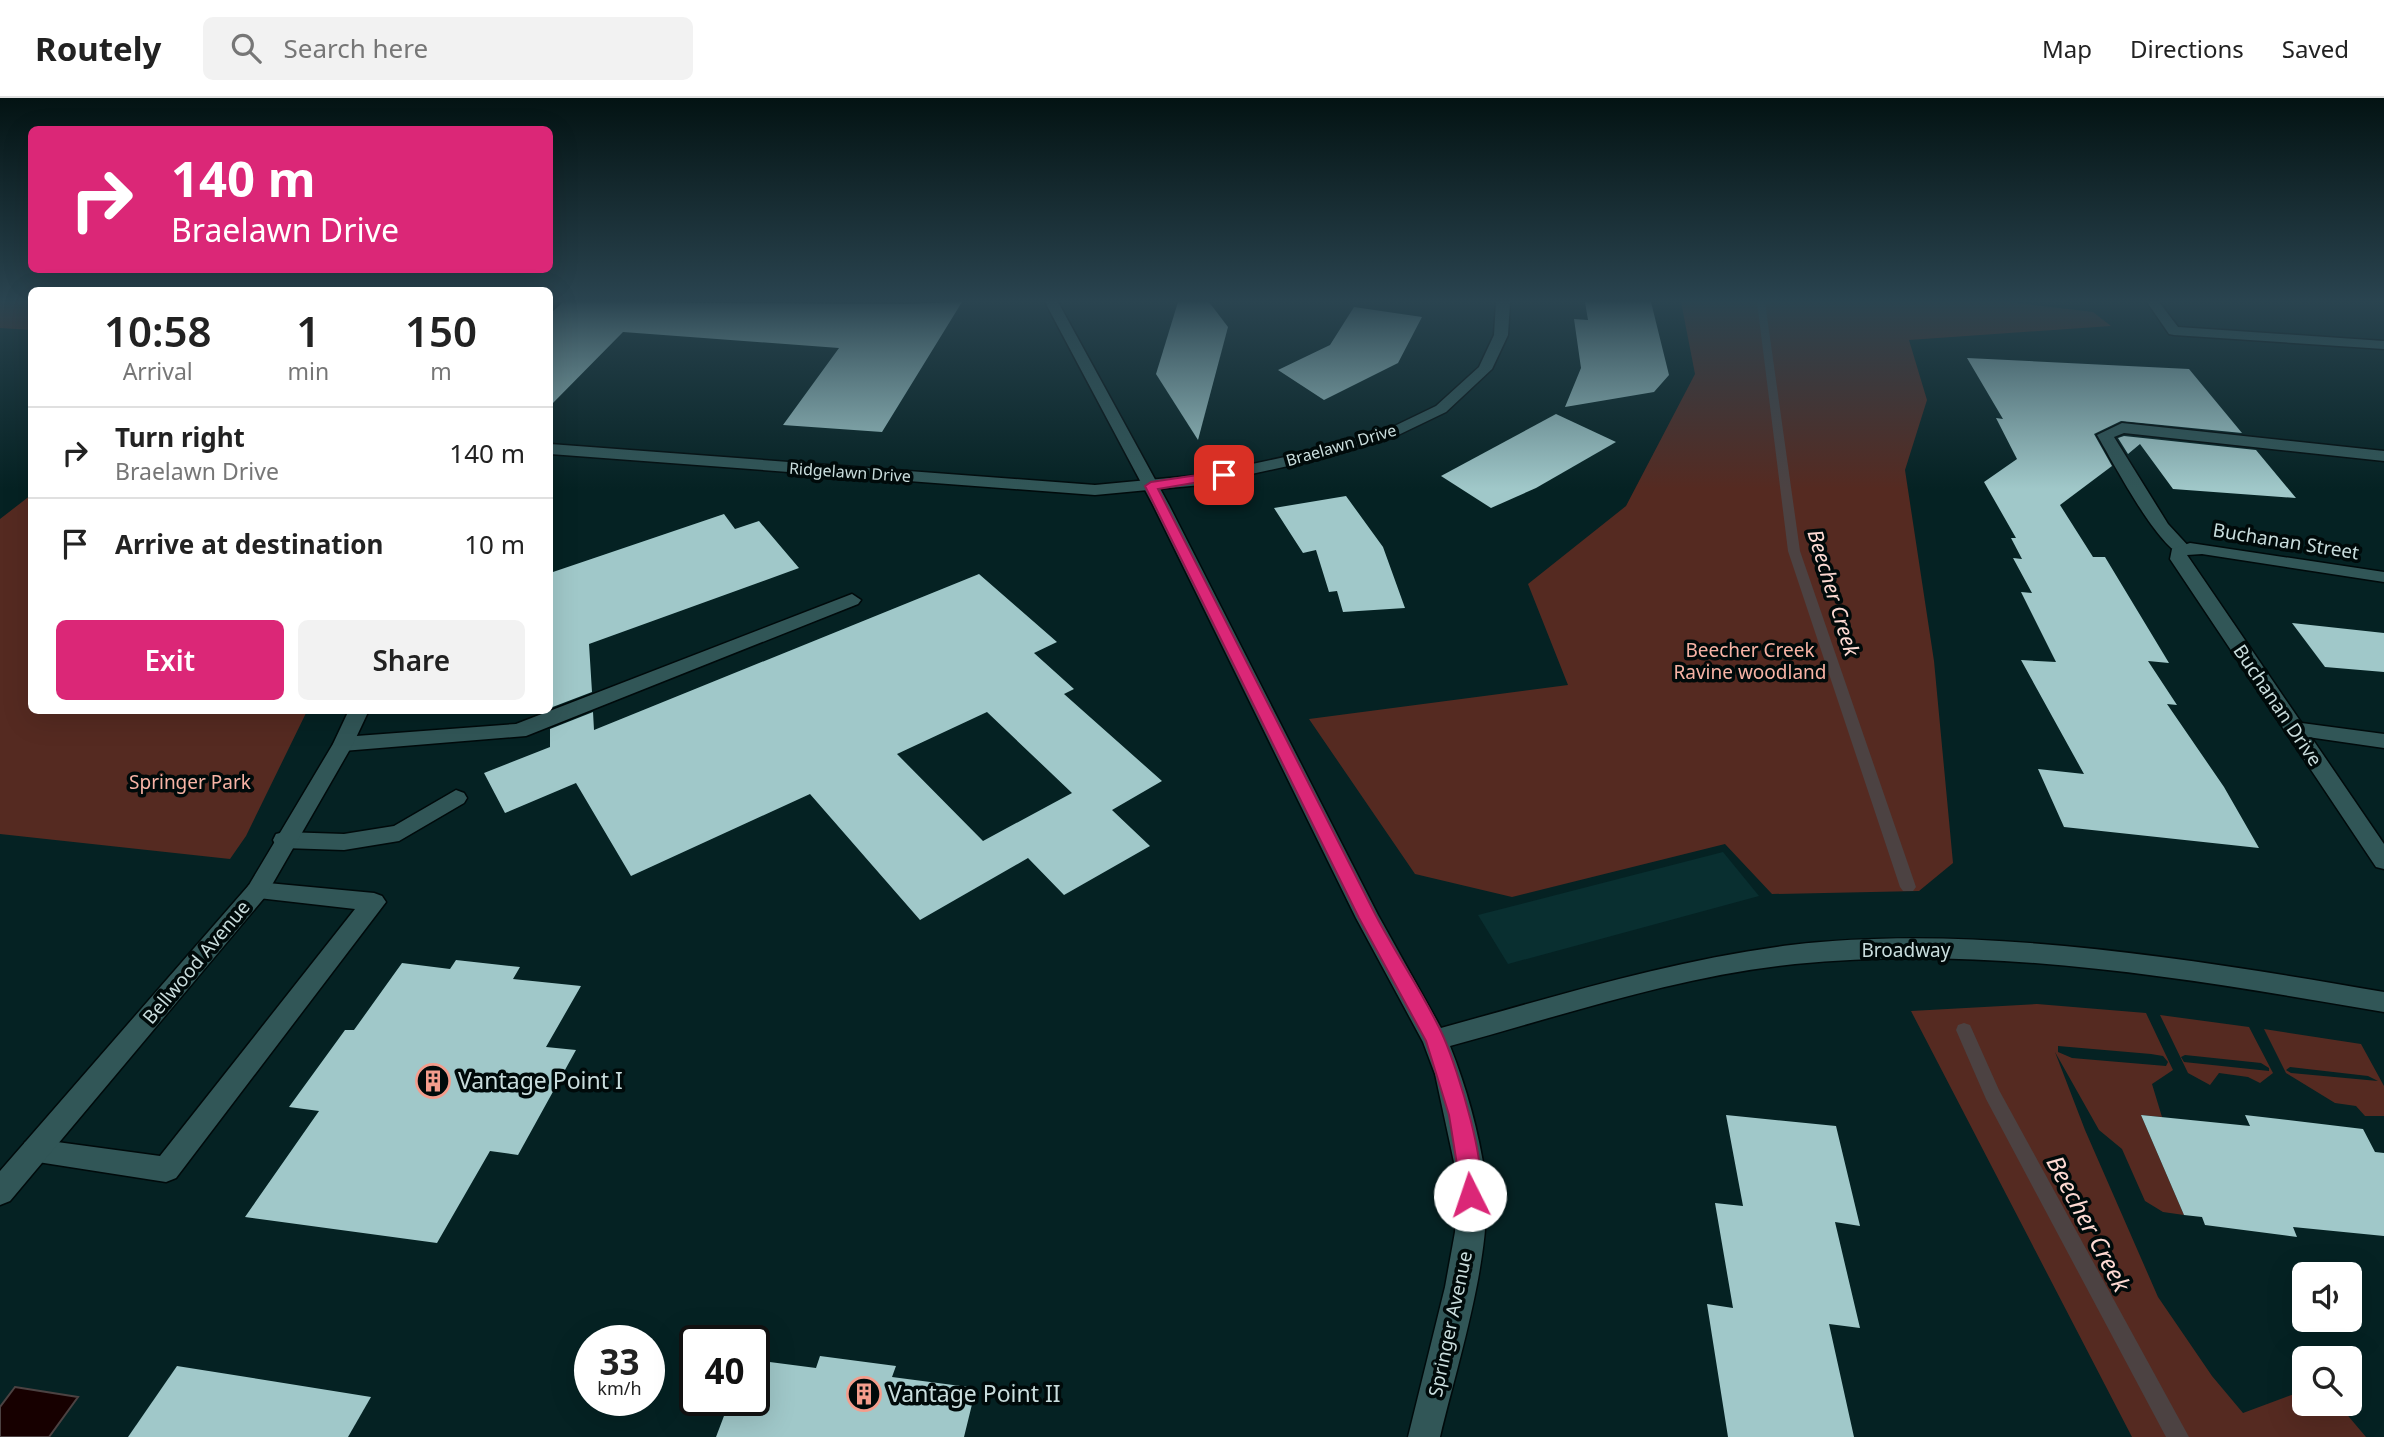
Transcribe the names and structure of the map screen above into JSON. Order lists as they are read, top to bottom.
{
  "streets": {
    "street": [
      "Braelawn Drive",
      "Ridgelawn Drive",
      "Buchanan Street",
      "Buchanan Drive",
      "Broadway",
      "Bellwood Avenue",
      "Springer Avenue"
    ]
  },
  "crossings": [
    ["Braelawn Drive", "Ridgelawn Drive"],
    ["Braelawn Drive", "Springer Avenue"],
    ["Ridgelawn Drive", "Springer Avenue"],
    ["Buchanan Street", "Buchanan Drive"],
    ["Broadway", "Springer Avenue"]
  ],
  "water": ["Beecher Creek"],
  "parks": ["Beecher Creek Ravine woodland", "Springer Park"],
  "places": {
    "building": ["Vantage Point I", "Vantage Point II"]
  },
  "page": {
    "header": "Routely",
    "search": "Search here",
    "nav": ["Map", "Directions", "Saved"],
    "turn": ["140 m", "Braelawn Drive"],
    "eta": [
      "10:58",
      "Arrival",
      "1",
      "min",
      "150",
      "m"
    ],
    "list": [
      {
        "name": "Turn right",
        "note": "Braelawn Drive",
        "value": "140 m"
      },
      {
        "name": "Arrive at destination",
        "value": "10 m"
      }
    ],
    "buttons": ["Exit", "Share"],
    "speed": "33 km/h",
    "limit": "40"
  }
}
